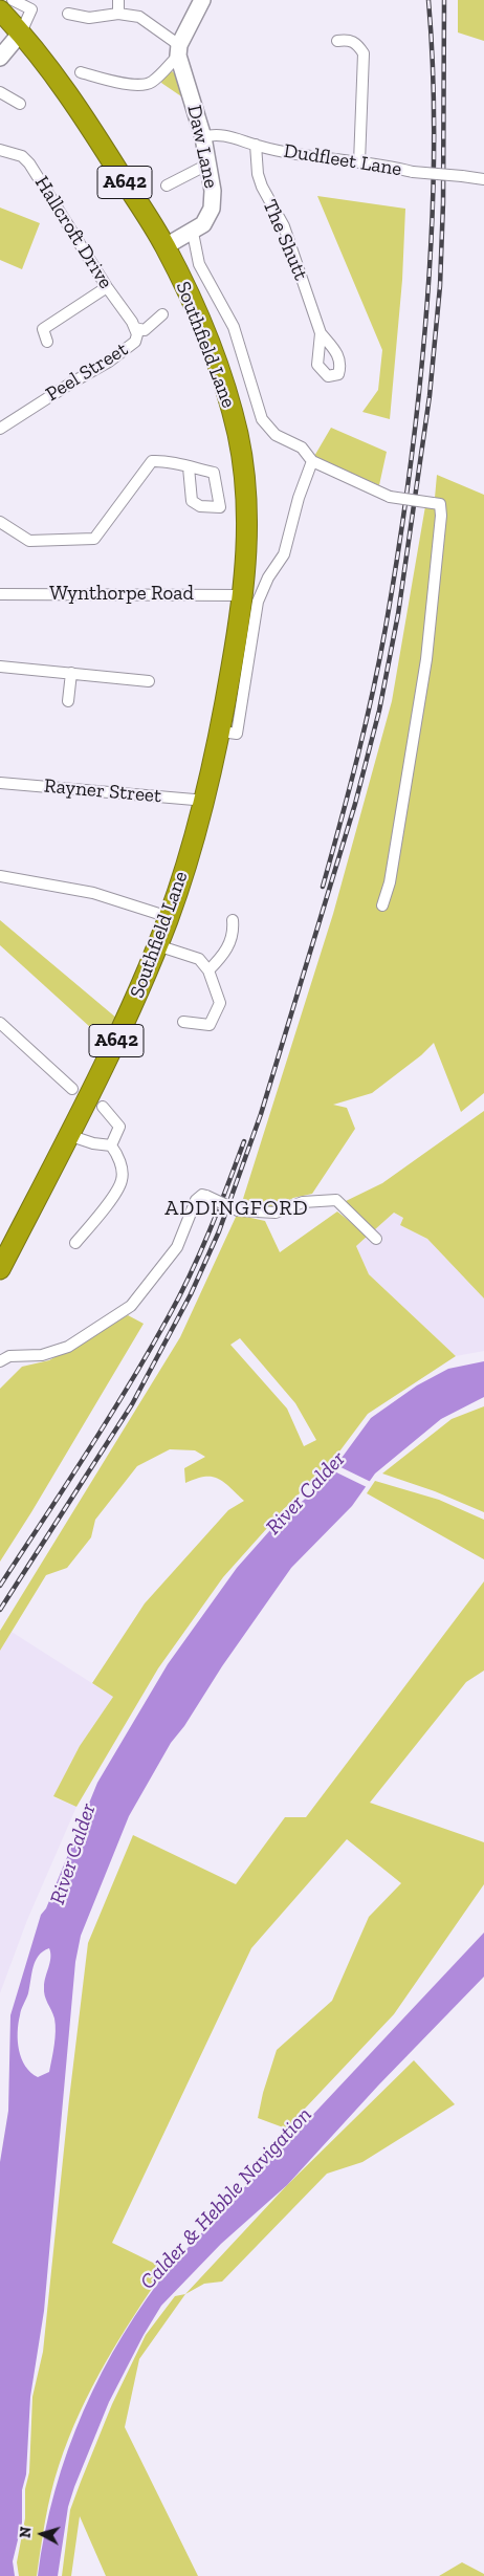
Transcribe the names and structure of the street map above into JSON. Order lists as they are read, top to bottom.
{
  "streets": {
    "highway": ["A642", "Southfield Lane"],
    "street": [
      "Daw Lane",
      "Dudfleet Lane",
      "Hallcroft Drive",
      "The Shutt",
      "Peel Street",
      "Wynthorpe Road",
      "Rayner Street"
    ]
  },
  "crossings": [
    ["Daw Lane", "Dudfleet Lane"],
    ["Daw Lane", "Southfield Lane"],
    ["Dudfleet Lane", "The Shutt"],
    ["A642", "Southfield Lane"],
    ["Hallcroft Drive", "Peel Street"],
    ["Southfield Lane", "Wynthorpe Road"],
    ["Southfield Lane", "Rayner Street"]
  ],
  "districts": ["ADDINGFORD"],
  "water": ["River Calder", "Calder & Hebble Navigation"],
  "north": "left"
}
